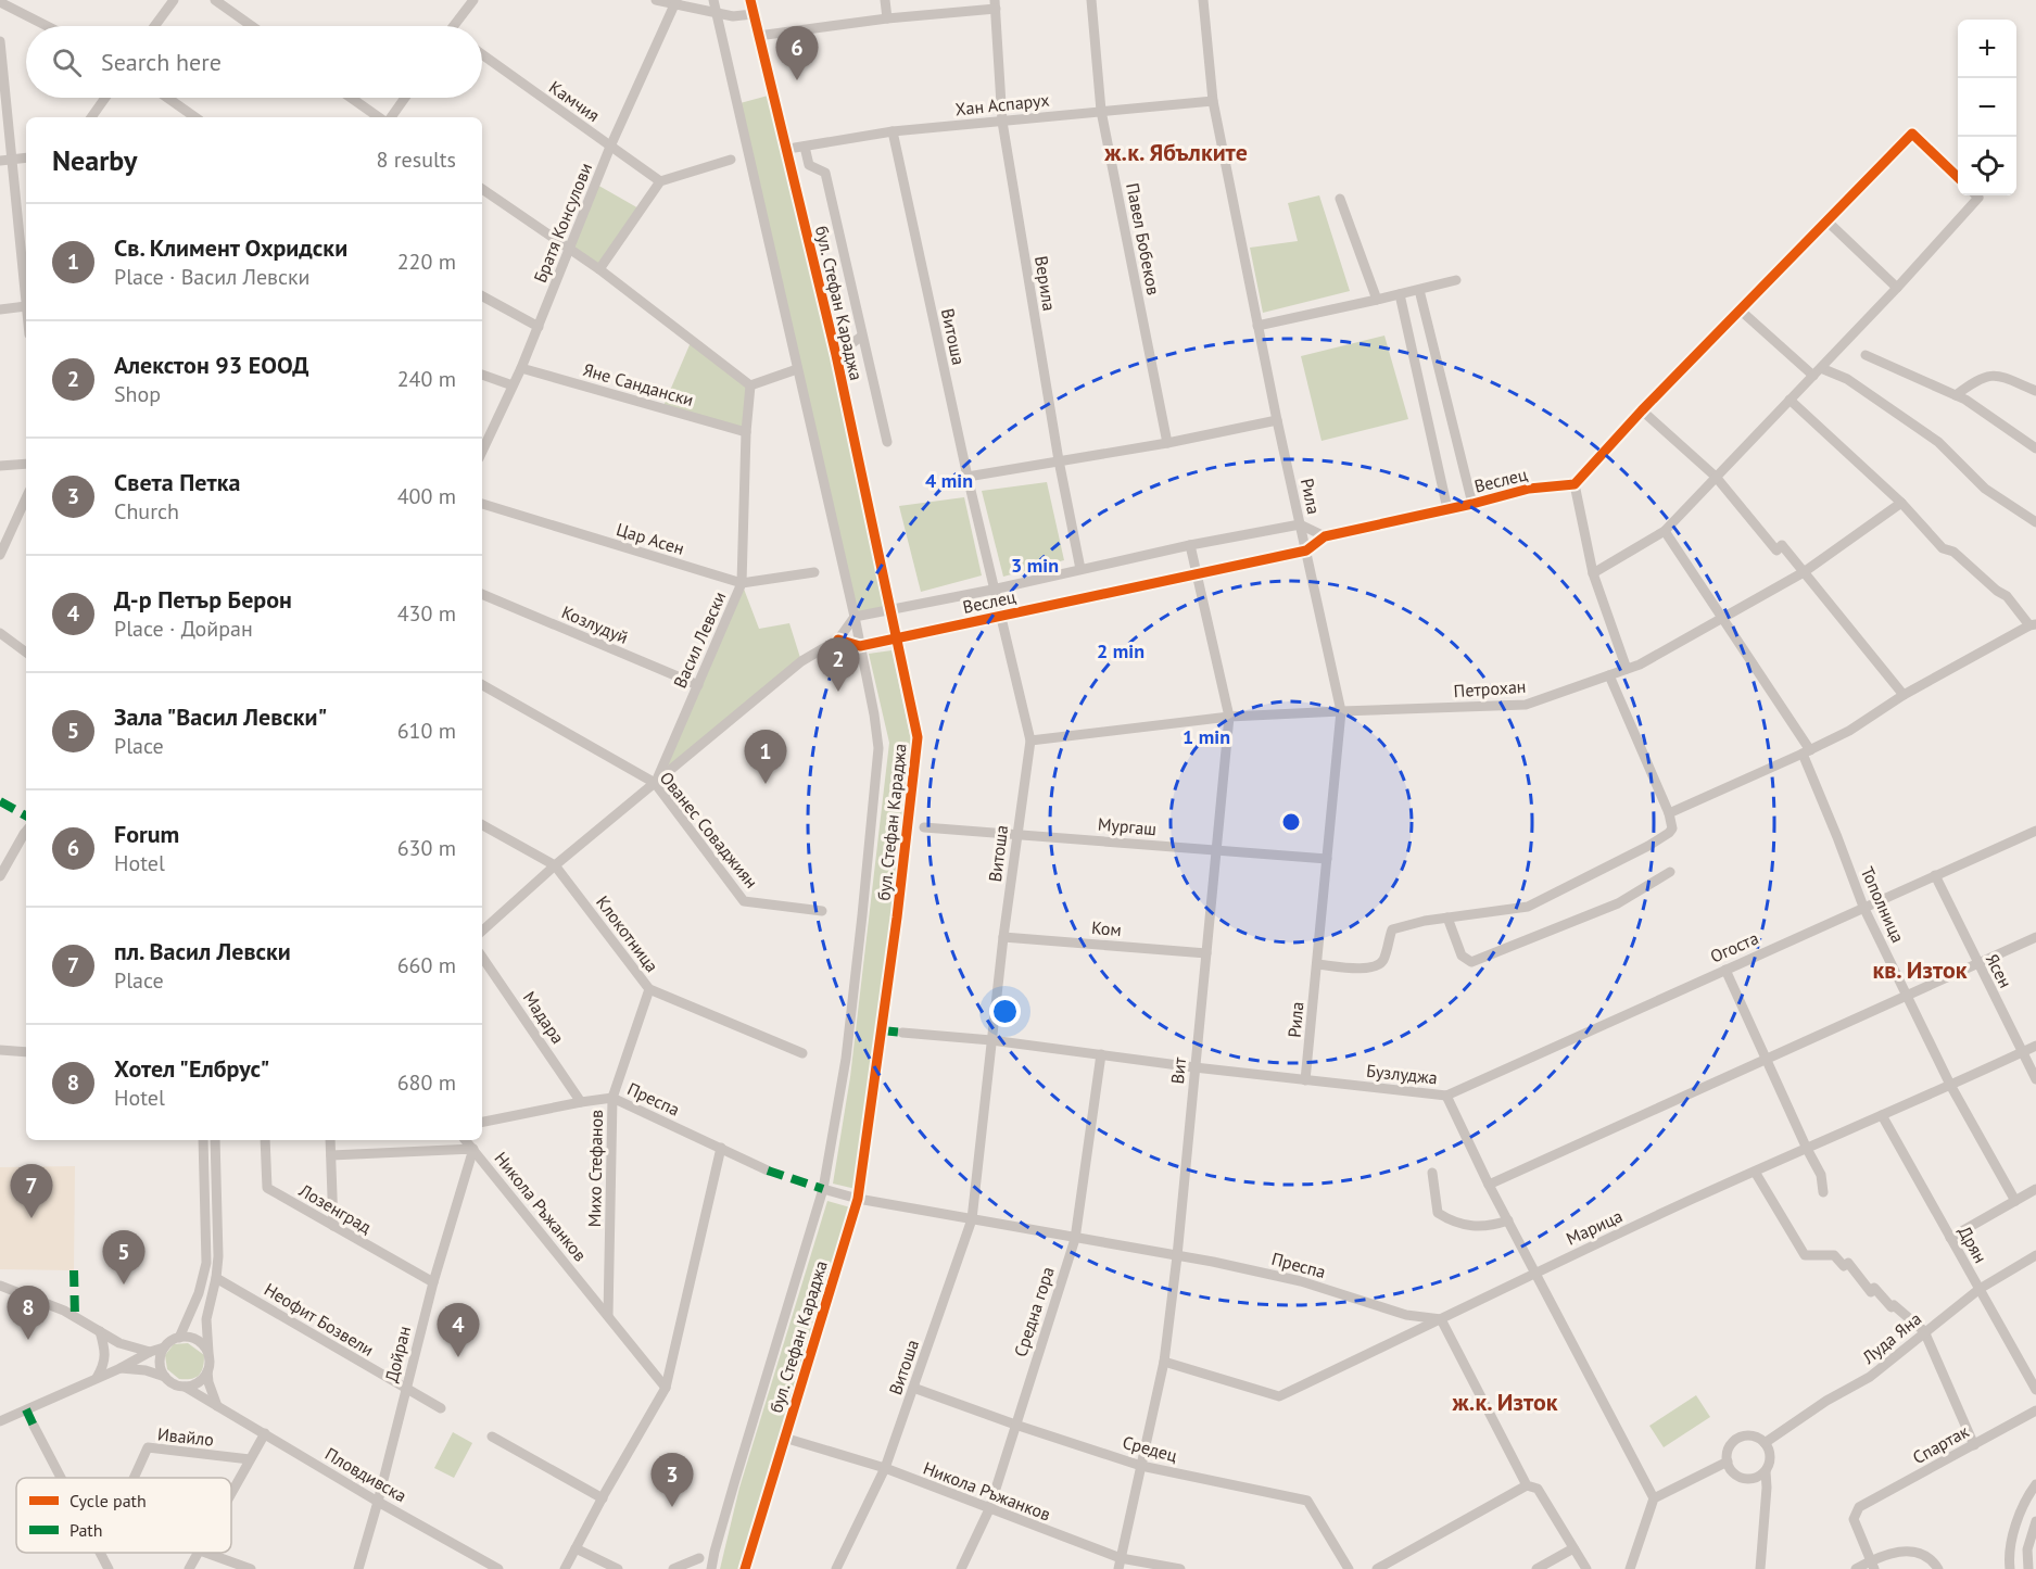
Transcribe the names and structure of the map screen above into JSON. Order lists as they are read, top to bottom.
{
  "streets": {
    "street": [
      "Камчия",
      "Хан Аспарух",
      "Братя Консулови",
      "Павел Бобеков",
      "Верила",
      "бул. Стефан Караджа",
      "Витоша",
      "Яне Сандански",
      "Веслец",
      "Рила",
      "Цар Асен",
      "Козлудуй",
      "Васил Левски",
      "Петрохан",
      "Мургаш",
      "Ованес Соваджиян",
      "Тополница",
      "Ком",
      "Клокотница",
      "Огоста",
      "Ясен",
      "Мадара",
      "Вит",
      "Бузлуджа",
      "Преспа",
      "Михо Стефанов",
      "Никола Ръжанков",
      "Лозенград",
      "Марица",
      "Дрян",
      "Средна гора",
      "Неофит Бозвели",
      "Луда Яна",
      "Дойран",
      "Ивайло",
      "Спартак",
      "Средец",
      "Пловдивска"
    ]
  },
  "crossings": [
    ["Камчия", "Братя Консулови"],
    ["Хан Аспарух", "Павел Бобеков"],
    ["Хан Аспарух", "Верила"],
    ["Хан Аспарух", "Витоша"],
    ["Хан Аспарух", "Рила"],
    ["Братя Консулови", "Яне Сандански"],
    ["Верила", "Веслец"],
    ["бул. Стефан Караджа", "Веслец"],
    ["бул. Стефан Караджа", "Преспа"],
    ["бул. Стефан Караджа", "Никола Ръжанков"],
    ["Витоша", "Веслец"],
    ["Витоша", "Петрохан"],
    ["Витоша", "Мургаш"],
    ["Витоша", "Ком"],
    ["Витоша", "Бузлуджа"],
    ["Витоша", "Преспа"],
    ["Витоша", "Никола Ръжанков"],
    ["Витоша", "Средец"],
    ["Яне Сандански", "Васил Левски"],
    ["Веслец", "Рила"],
    ["Веслец", "Вит"],
    ["Рила", "Петрохан"],
    ["Рила", "Мургаш"],
    ["Рила", "Бузлуджа"],
    ["Цар Асен", "Васил Левски"],
    ["Козлудуй", "Васил Левски"],
    ["Васил Левски", "Ованес Соваджиян"],
    ["Васил Левски", "Клокотница"],
    ["Петрохан", "Тополница"],
    ["Петрохан", "Вит"],
    ["Мургаш", "Вит"],
    ["Тополница", "Огоста"],
    ["Тополница", "Марица"],
    ["Ком", "Вит"],
    ["Клокотница", "Михо Стефанов"],
    ["Огоста", "Ясен"],
    ["Огоста", "Бузлуджа"],
    ["Ясен", "Марица"],
    ["Мадара", "Преспа"],
    ["Вит", "Бузлуджа"],
    ["Вит", "Преспа"],
    ["Вит", "Никола Ръжанков"],
    ["Вит", "Марица"],
    ["Вит", "Средец"],
    ["Бузлуджа", "Марица"],
    ["Бузлуджа", "Средна гора"],
    ["Преспа", "Михо Стефанов"],
    ["Преспа", "Марица"],
    ["Преспа", "Средна гора"],
    ["Михо Стефанов", "Никола Ръжанков"],
    ["Никола Ръжанков", "Средна гора"],
    ["Никола Ръжанков", "Дойран"],
    ["Лозенград", "Дойран"],
    ["Марица", "Дрян"],
    ["Дрян", "Луда Яна"],
    ["Средна гора", "Средец"],
    ["Неофит Бозвели", "Дойран"],
    ["Дойран", "Пловдивска"]
  ],
  "districts": ["ж.к. Ябълките", "кв. Изток", "ж.к. Изток"],
  "legend": ["Cycle path", "Path"],
  "page": {
    "map_buttons": ["+", "−"],
    "pins": [
      "6",
      "2",
      "1",
      "7",
      "5",
      "8",
      "4",
      "3"
    ],
    "search": "Search here",
    "heading": ["Nearby", "8 results"],
    "list": [
      {
        "mark": "1",
        "name": "Св. Климент Охридски",
        "note": "Place · Васил Левски",
        "value": "220 m"
      },
      {
        "mark": "2",
        "name": "Алекстон 93 ЕООД",
        "note": "Shop",
        "value": "240 m"
      },
      {
        "mark": "3",
        "name": "Света Петка",
        "note": "Church",
        "value": "400 m"
      },
      {
        "mark": "4",
        "name": "Д-р Петър Берон",
        "note": "Place · Дойран",
        "value": "430 m"
      },
      {
        "mark": "5",
        "name": "Зала \"Васил Левски\"",
        "note": "Place",
        "value": "610 m"
      },
      {
        "mark": "6",
        "name": "Forum",
        "note": "Hotel",
        "value": "630 m"
      },
      {
        "mark": "7",
        "name": "пл. Васил Левски",
        "note": "Place",
        "value": "660 m"
      },
      {
        "mark": "8",
        "name": "Хотел \"Елбрус\"",
        "note": "Hotel",
        "value": "680 m"
      }
    ]
  },
  "rings": [
    "4 min",
    "3 min",
    "2 min",
    "1 min"
  ]
}
